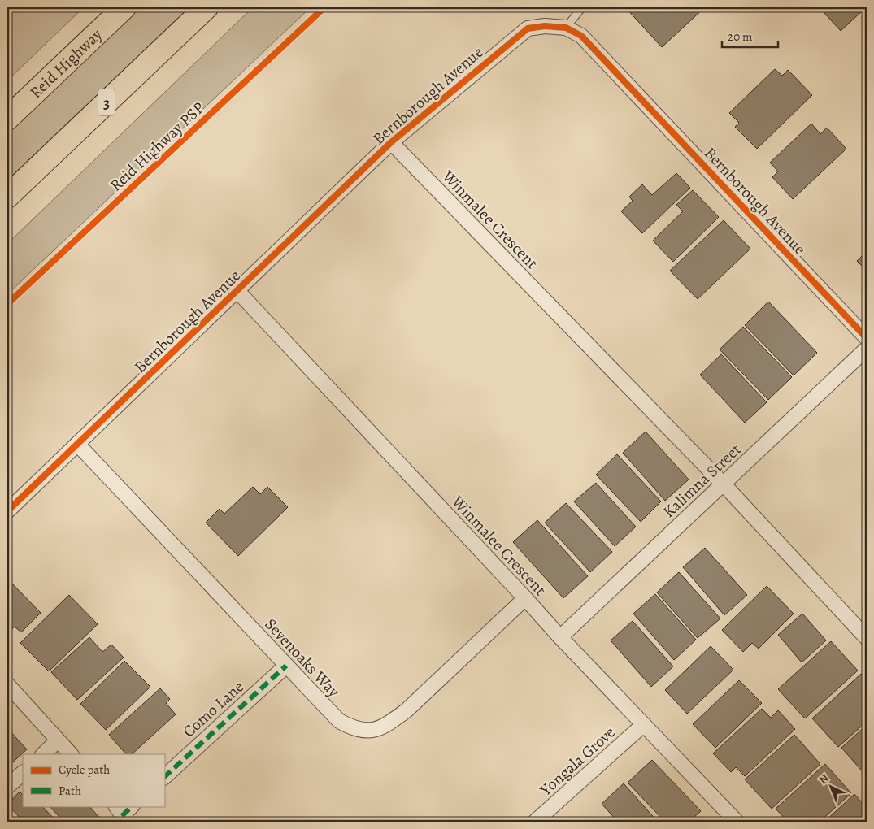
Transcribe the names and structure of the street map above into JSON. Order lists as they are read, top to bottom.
{
  "streets": {
    "highway": ["Reid Highway", "3"],
    "street": [
      "Bernborough Avenue",
      "Winmalee Crescent",
      "Kalimna Street",
      "Sevenoaks Way",
      "Como Lane",
      "Yongala Grove"
    ],
    "cycle path": ["Reid Highway PSP"]
  },
  "crossings": [
    ["Bernborough Avenue", "Winmalee Crescent"],
    ["Bernborough Avenue", "Sevenoaks Way"],
    ["Winmalee Crescent", "Kalimna Street"],
    ["Winmalee Crescent", "Sevenoaks Way"],
    ["Winmalee Crescent", "Yongala Grove"],
    ["Sevenoaks Way", "Como Lane"]
  ],
  "legend": ["Cycle path", "Path"],
  "scale_bar": "20 m",
  "north": "top left"
}
